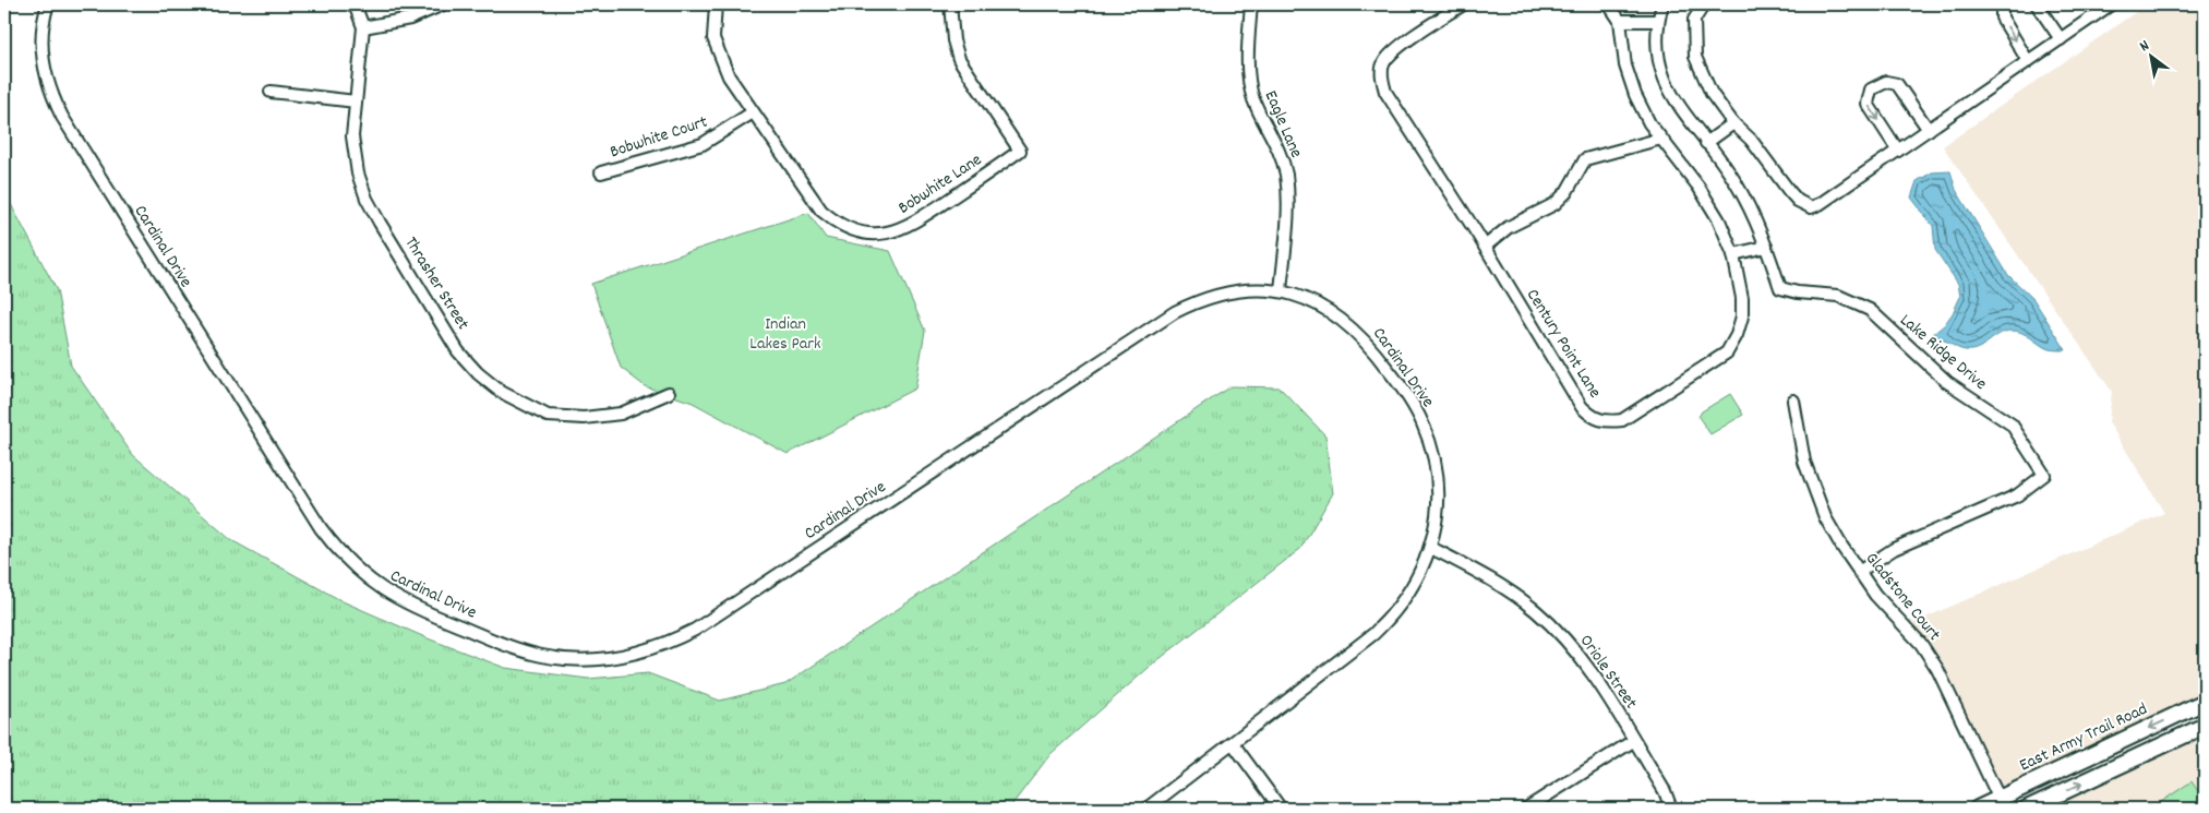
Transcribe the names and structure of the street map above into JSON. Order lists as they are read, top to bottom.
{
  "streets": {
    "main road": ["East Army Trail Road"],
    "street": [
      "Eagle Lane",
      "Bobwhite Court",
      "Bobwhite Lane",
      "Cardinal Drive",
      "Thrasher Street",
      "Century Point Lane",
      "Lake Ridge Drive",
      "Gladstone Court",
      "Oriole Street"
    ]
  },
  "crossings": [
    ["Eagle Lane", "Cardinal Drive"],
    ["Bobwhite Court", "Bobwhite Lane"],
    ["Cardinal Drive", "Oriole Street"],
    ["Lake Ridge Drive", "Gladstone Court"],
    ["Gladstone Court", "East Army Trail Road"]
  ],
  "parks": ["Indian Lakes Park"],
  "north": "top left"
}
